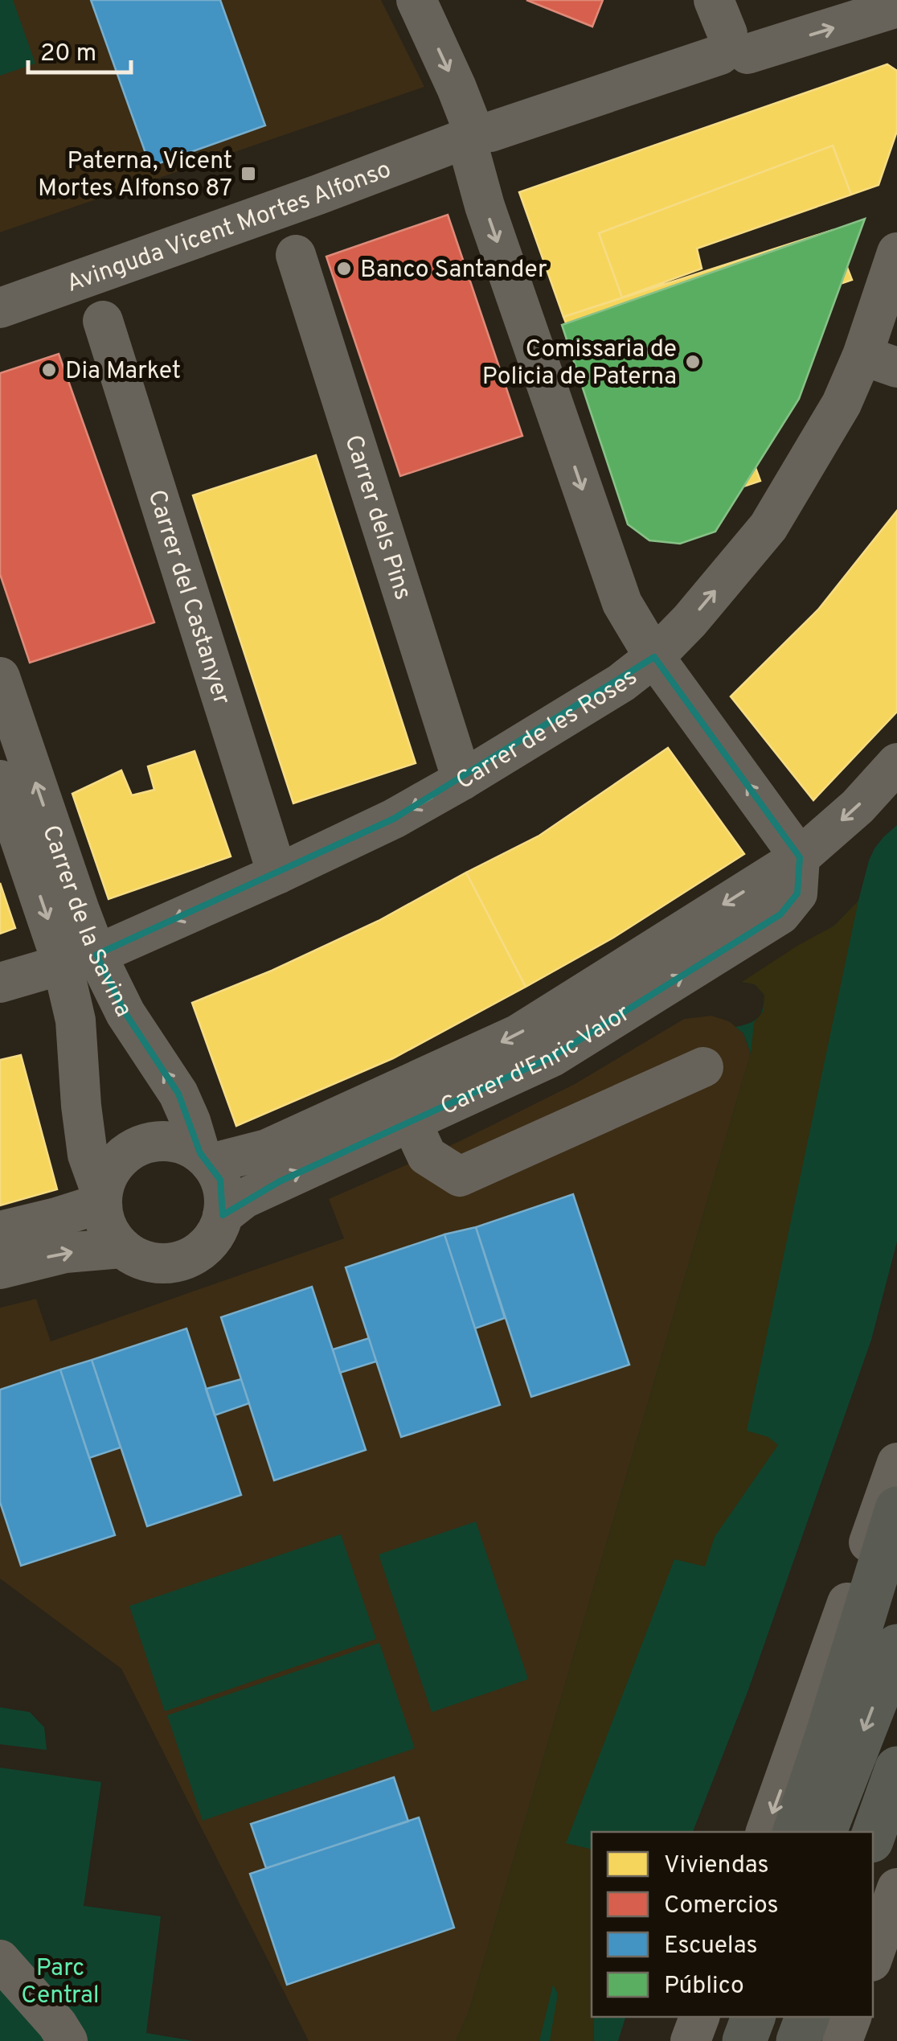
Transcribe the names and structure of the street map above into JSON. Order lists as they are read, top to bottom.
{
  "streets": {
    "street": [
      "Avinguda Vicent Mortes Alfonso",
      "Carrer dels Pins",
      "Carrer del Castanyer",
      "Carrer de les Roses",
      "Carrer de la Savina",
      "Carrer d'Enric Valor"
    ]
  },
  "crossings": [
    ["Carrer dels Pins", "Carrer de les Roses"],
    ["Carrer del Castanyer", "Carrer de les Roses"],
    ["Carrer de les Roses", "Carrer de la Savina"],
    ["Carrer de la Savina", "Carrer d'Enric Valor"]
  ],
  "parks": ["Parc Central"],
  "places": {
    "transit": ["Paterna, Vicent Mortes Alfonso 87"],
    "other": ["Banco Santander", "Comissaria de Policia de Paterna", "Dia Market"]
  },
  "legend": [
    "Viviendas",
    "Comercios",
    "Escuelas",
    "Público"
  ],
  "scale_bar": "20 m"
}
